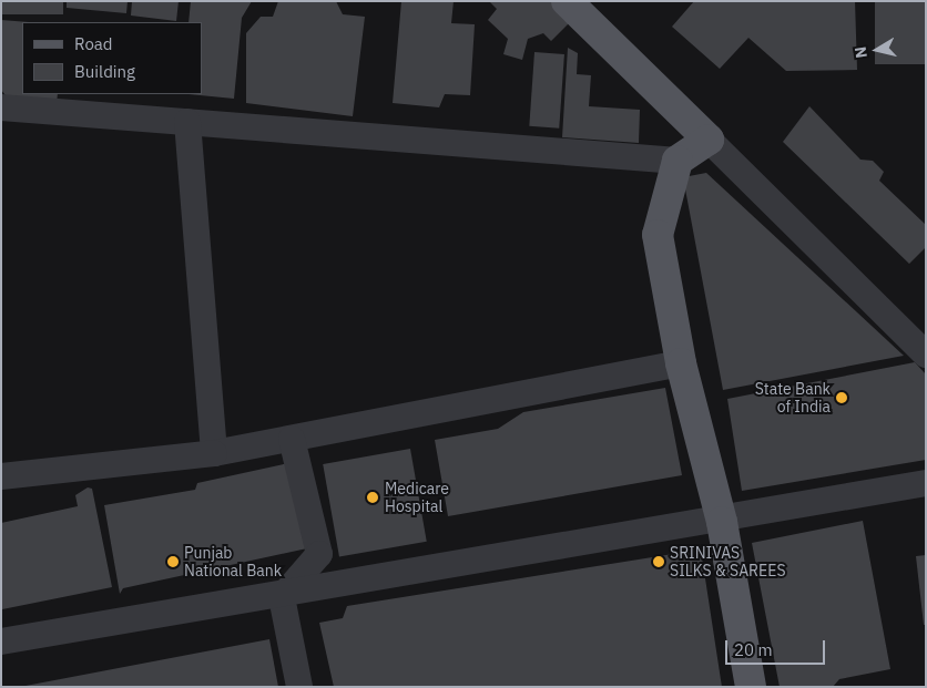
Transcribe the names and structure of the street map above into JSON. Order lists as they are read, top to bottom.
{
  "places": [
    "State Bank of India",
    "Medicare Hospital",
    "Punjab National Bank",
    "SRINIVAS SILKS & SAREES"
  ],
  "legend": ["Road", "Building"],
  "scale_bar": "20 m",
  "north": "left"
}
